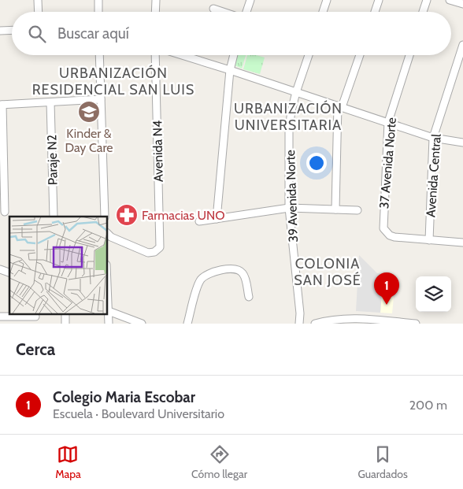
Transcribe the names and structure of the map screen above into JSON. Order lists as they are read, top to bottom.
{
  "streets": {
    "street": [
      "Avenida N4",
      "Paraje N2",
      "37 Avenida Norte",
      "Avenida Central",
      "39 Avenida Norte"
    ]
  },
  "crossings": [
    ["37 Avenida Norte", "Avenida Central"]
  ],
  "districts": ["URBANIZACIÓN RESIDENCIAL SAN LUIS", "URBANIZACIÓN UNIVERSITARIA", "COLONIA SAN JOSÉ"],
  "places": {
    "school or university": ["Kinder & Day Care"],
    "pharmacy": ["Farmacias UNO"]
  },
  "page": {
    "search": "Buscar aquí",
    "pins": "1",
    "heading": "Cerca",
    "list": [
      {
        "mark": "1",
        "name": "Colegio Maria Escobar",
        "note": "Escuela · Boulevard Universitario",
        "value": "200 m"
      }
    ],
    "nav": ["Mapa", "Cómo llegar", "Guardados"]
  }
}
